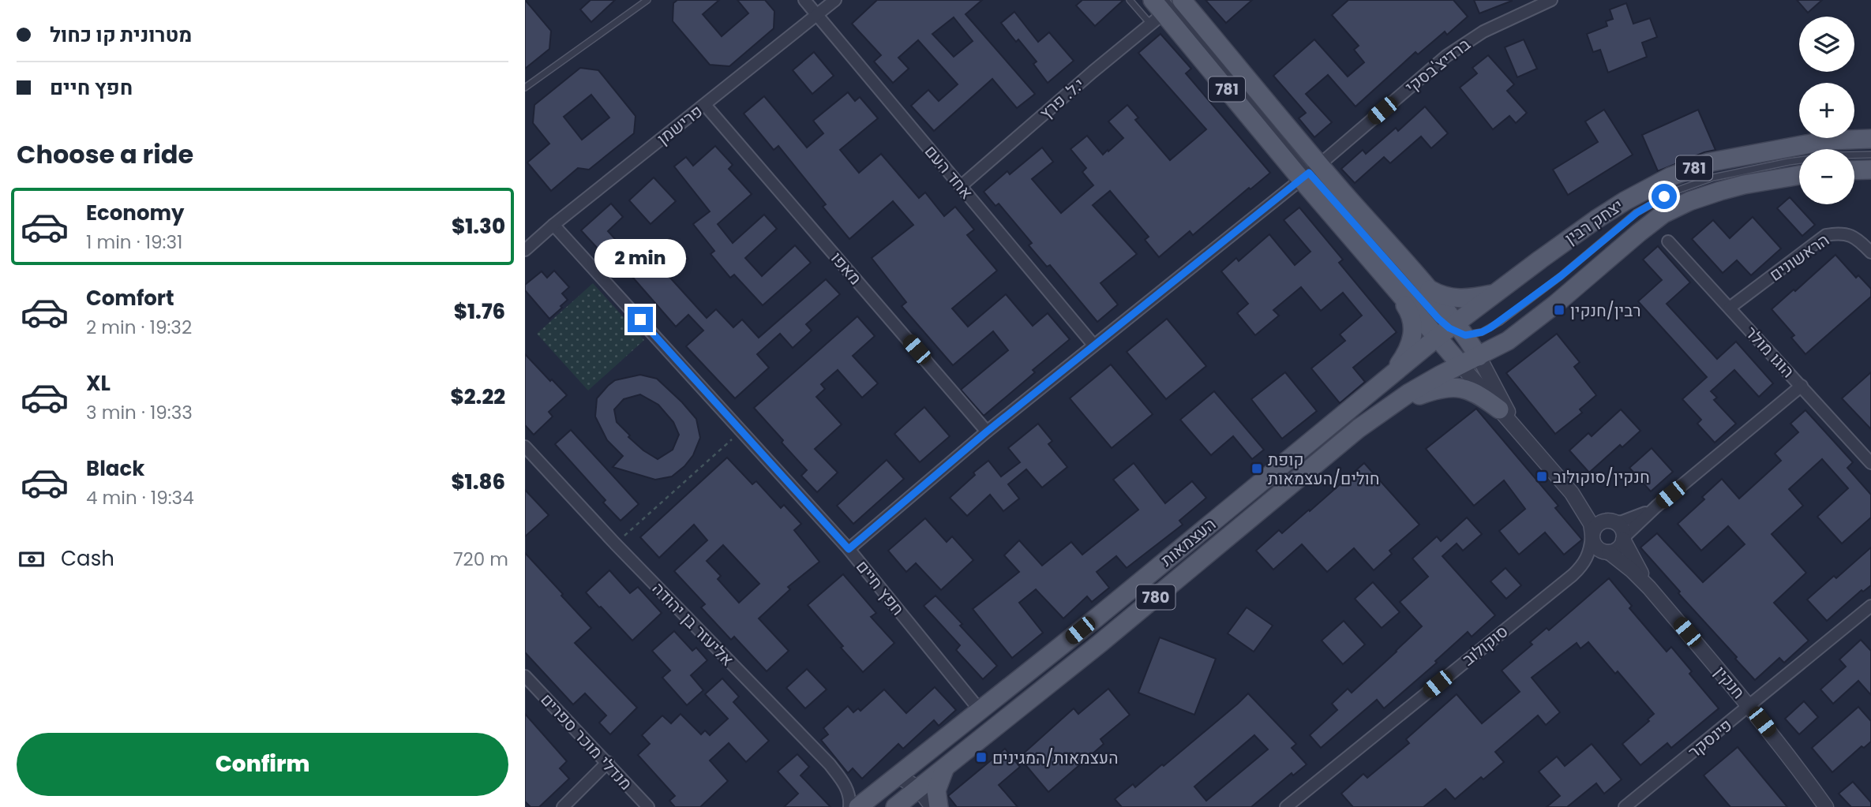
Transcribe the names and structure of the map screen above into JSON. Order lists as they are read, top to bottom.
{
  "streets": {
    "main road": [
      "781",
      "יצחק רבין",
      "העצמאות",
      "780"
    ],
    "street": [
      "ברדיצ'בסקי",
      "י.ל. פרץ",
      "פרישמן",
      "אחד העם",
      "הראשונים",
      "מאפו",
      "הוגו מולר",
      "חפץ חיים",
      "אליעזר בן יהודה",
      "סוקולוב",
      "חנקין",
      "פינסקר",
      "מנדלי מוכר ספרים"
    ]
  },
  "crossings": [
    ["ברדיצ'בסקי", "781"],
    ["ברדיצ'בסקי", "אחד העם"],
    ["ברדיצ'בסקי", "מאפו"],
    ["ברדיצ'בסקי", "חפץ חיים"],
    ["781", "י.ל. פרץ"],
    ["781", "יצחק רבין"],
    ["781", "העצמאות"],
    ["י.ל. פרץ", "אחד העם"],
    ["פרישמן", "אחד העם"],
    ["פרישמן", "מאפו"],
    ["פרישמן", "חפץ חיים"],
    ["יצחק רבין", "העצמאות"],
    ["הראשונים", "הוגו מולר"],
    ["העצמאות", "חפץ חיים"],
    ["סוקולוב", "חנקין"],
    ["חנקין", "פינסקר"]
  ],
  "places": {
    "transit": [
      "רבין/חנקין",
      "קופת חולים/העצמאות",
      "חנקין/סוקולוב",
      "העצמאות/המגינים"
    ]
  },
  "page": {
    "banner": ["מטרונית קו כחול", "חפץ חיים"],
    "map_buttons": ["+", "−"],
    "heading": "Choose a ride",
    "list": [
      {
        "name": "Economy",
        "note": "1 min · 19:31",
        "value": "$1.30"
      },
      {
        "name": "Comfort",
        "note": "2 min · 19:32",
        "value": "$1.76"
      },
      {
        "name": "XL",
        "note": "3 min · 19:33",
        "value": "$2.22"
      },
      {
        "name": "Black",
        "note": "4 min · 19:34",
        "value": "$1.86"
      }
    ],
    "bubble": "2 min",
    "pay": ["Cash", "720 m"],
    "buttons": "Confirm"
  }
}
